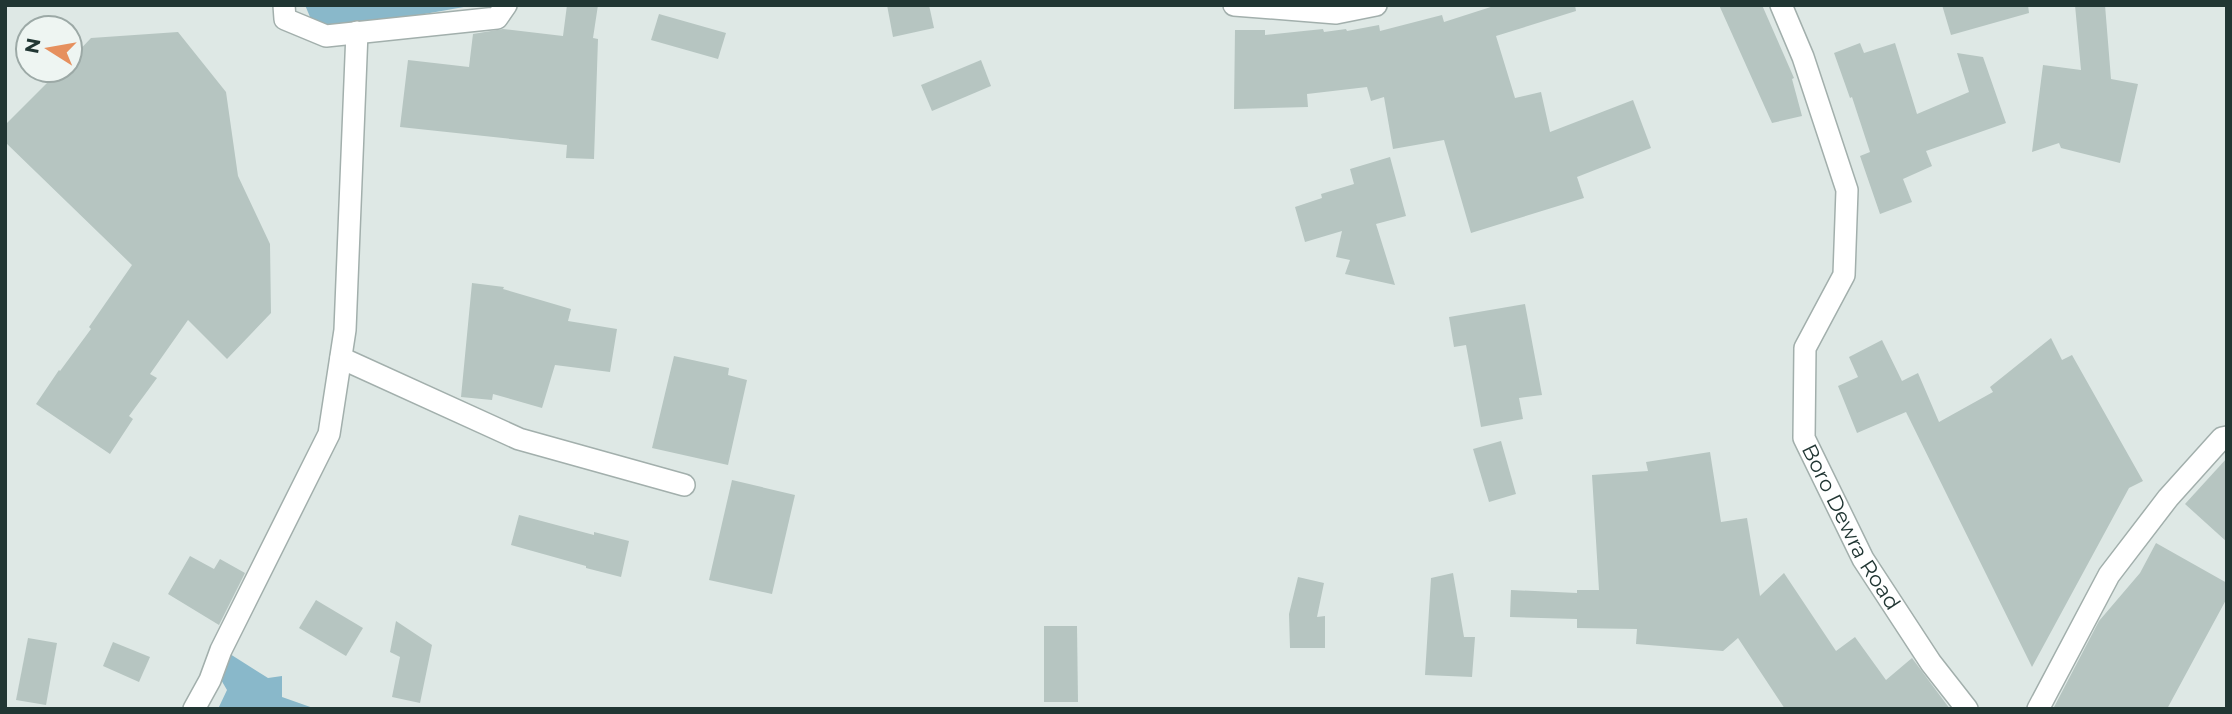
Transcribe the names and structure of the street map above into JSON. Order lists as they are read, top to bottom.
{
  "streets": {
    "street": ["Boro Dewra Road"]
  },
  "north": "left"
}
